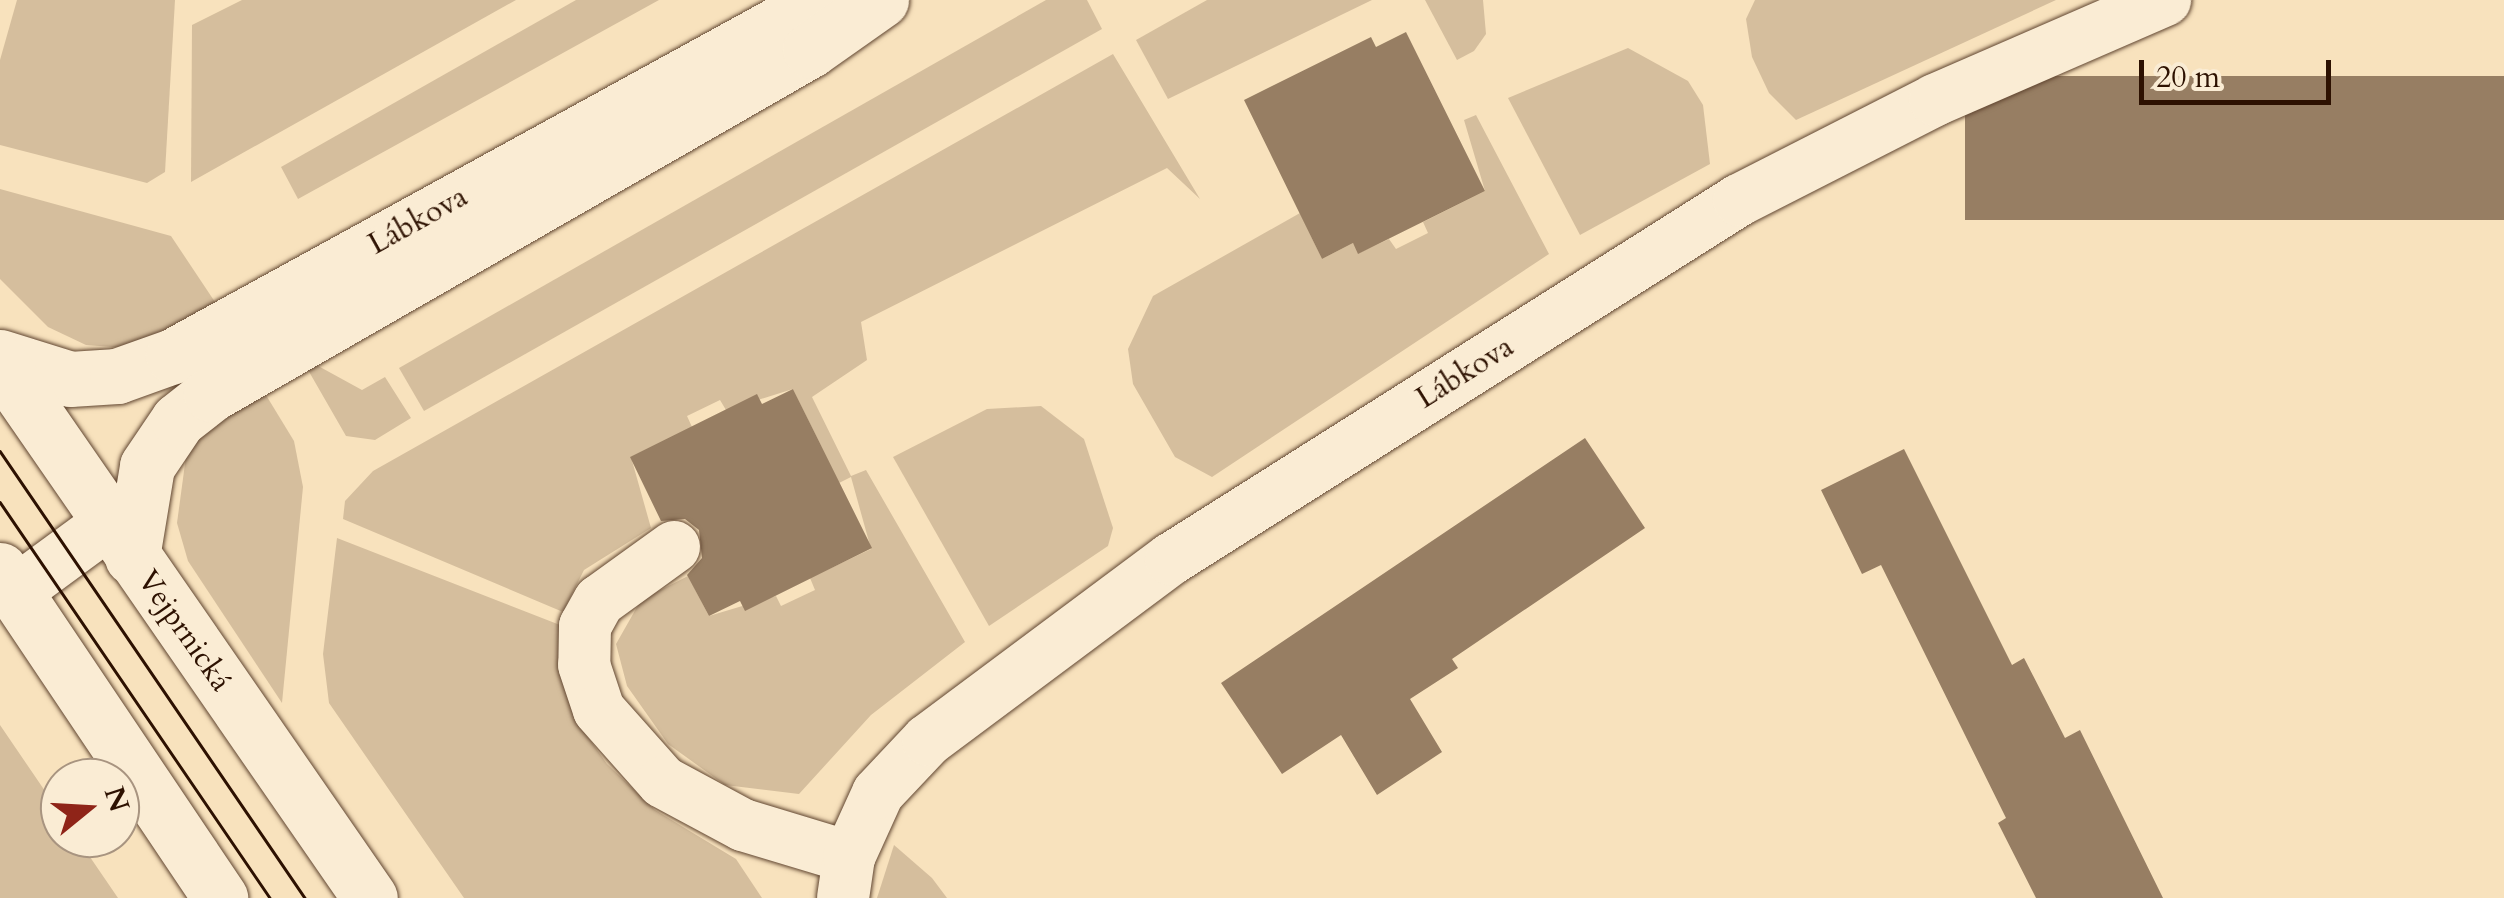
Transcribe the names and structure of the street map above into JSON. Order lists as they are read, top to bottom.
{
  "streets": {
    "street": ["Lábkova", "Vejprnická"]
  },
  "crossings": [
    ["Lábkova", "Vejprnická"]
  ],
  "scale_bar": "20 m",
  "north": "right"
}
